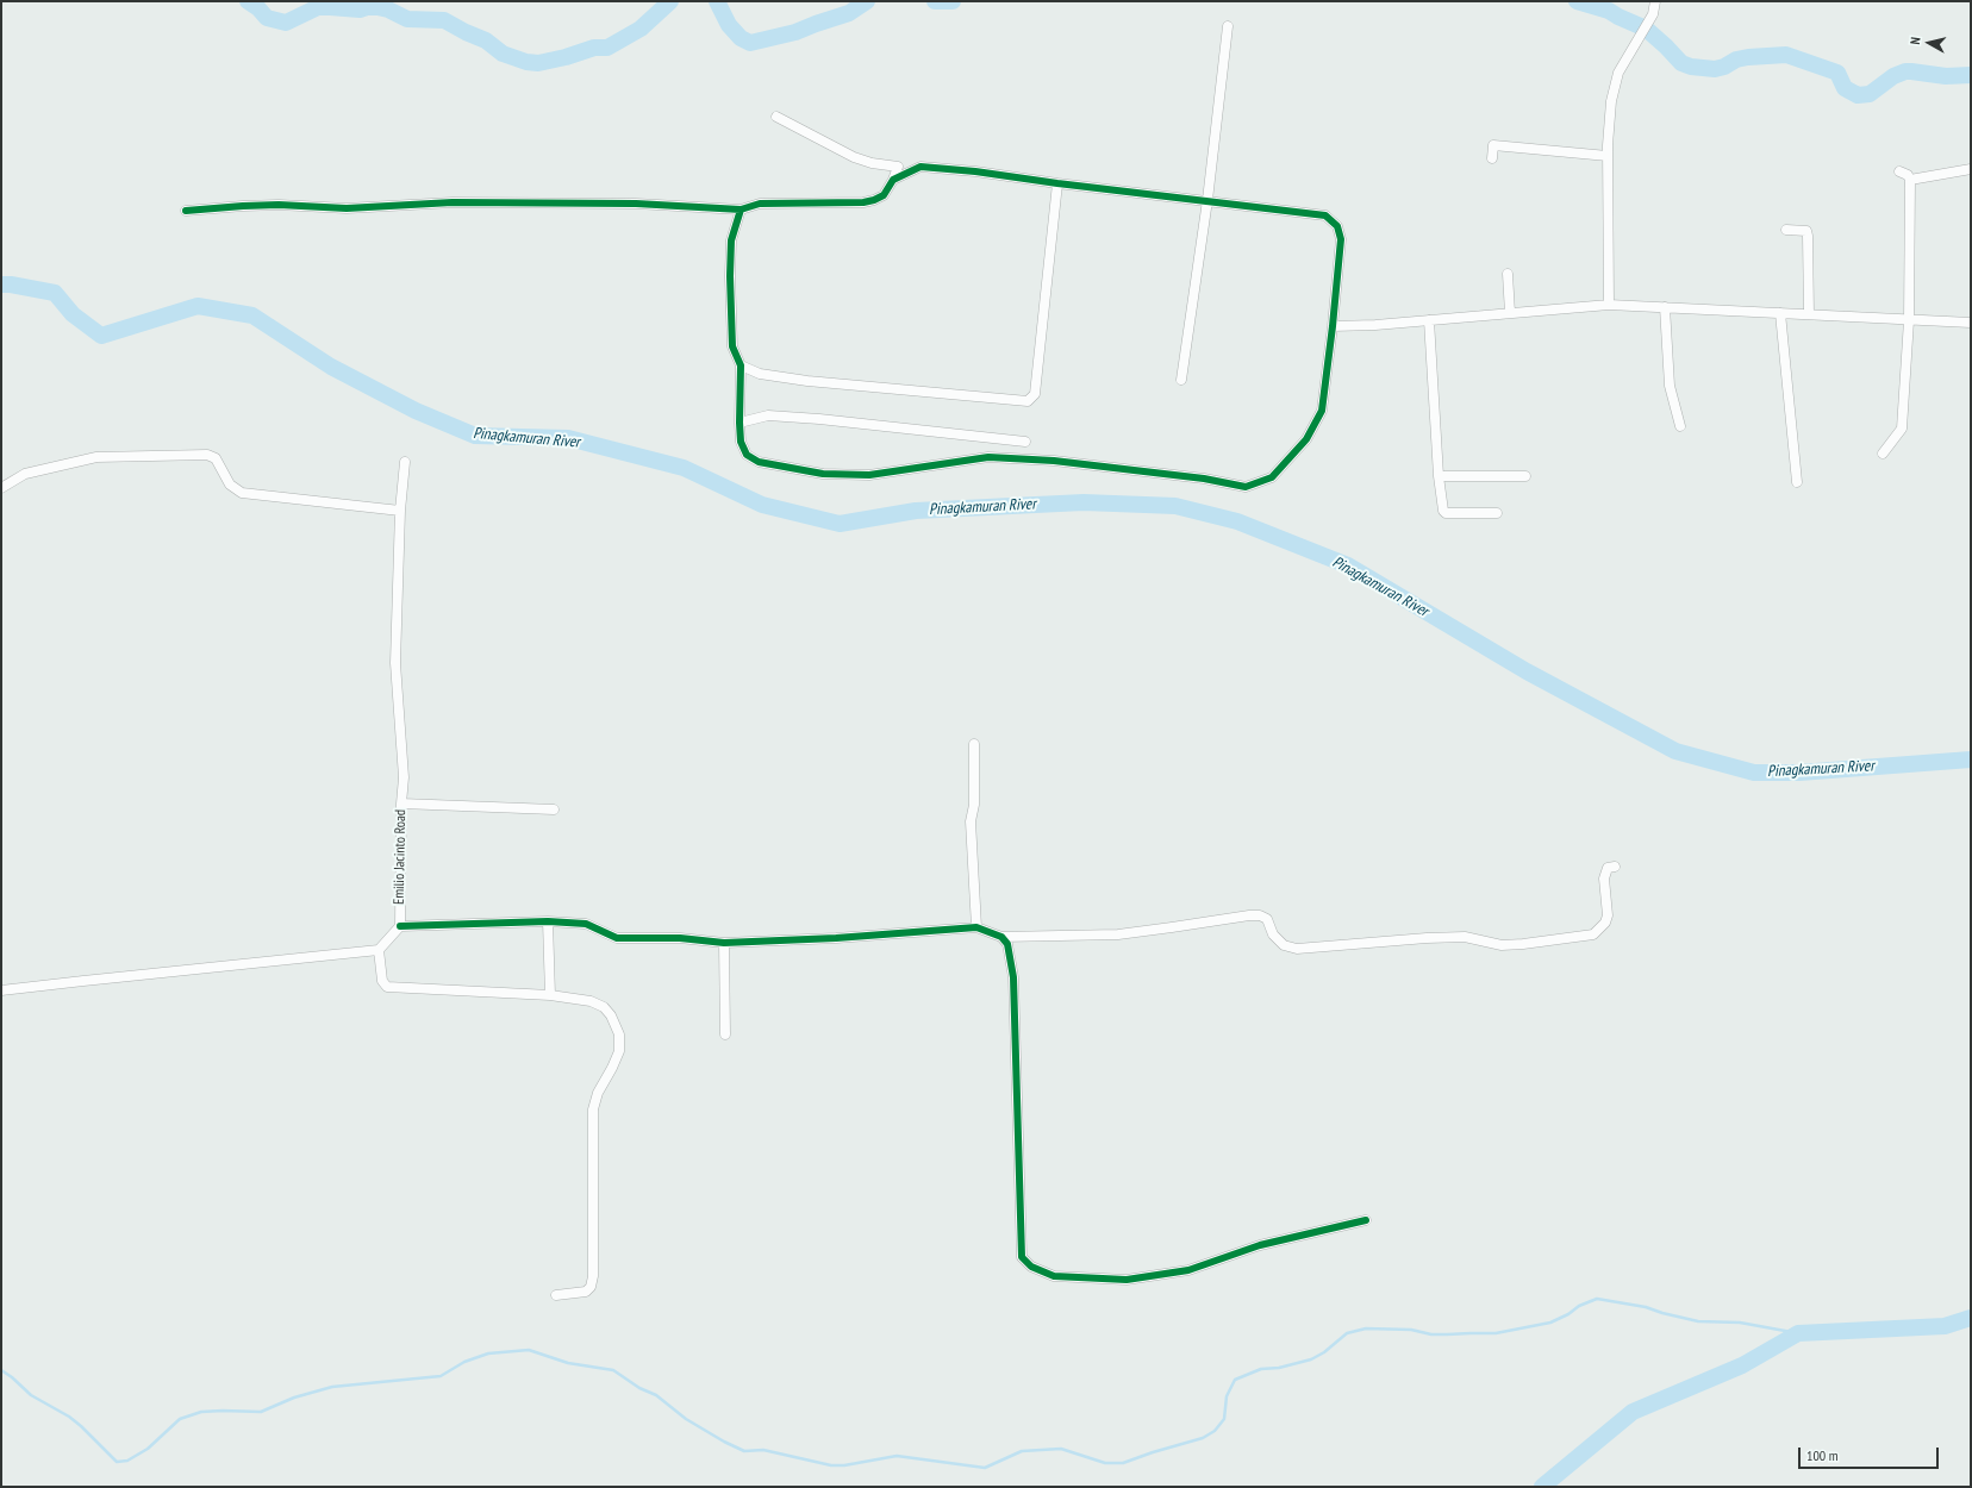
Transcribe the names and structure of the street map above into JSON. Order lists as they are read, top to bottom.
{
  "streets": {
    "street": ["Emilio Jacinto Road"]
  },
  "water": ["Pinagkamuran River"],
  "scale_bar": "100 m",
  "north": "left"
}
